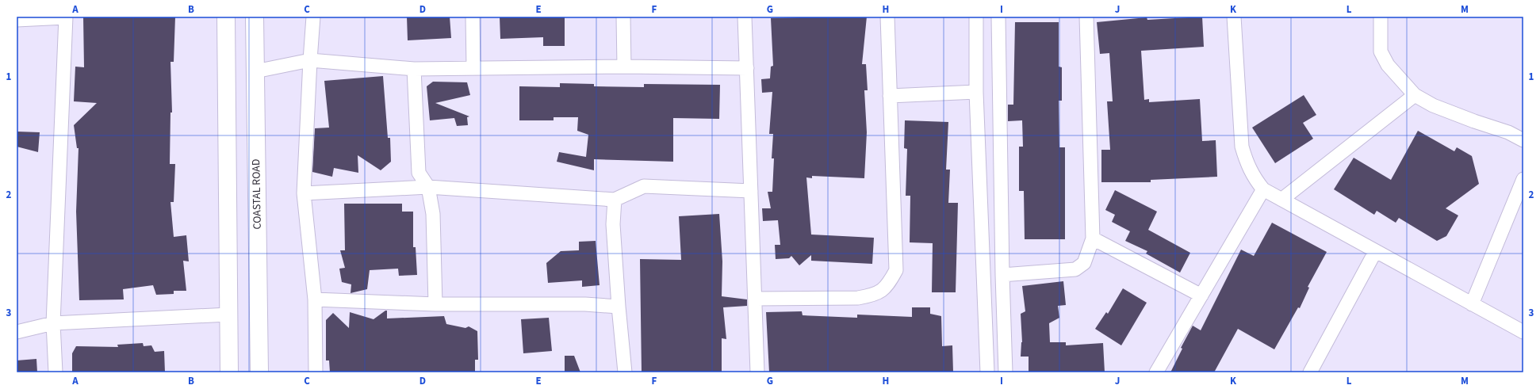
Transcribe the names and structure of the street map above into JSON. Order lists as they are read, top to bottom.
{
  "streets": {
    "highway": ["COASTAL ROAD"]
  },
  "grid": {
    "columns": [
      "A",
      "B",
      "C",
      "D",
      "E",
      "F",
      "G",
      "H",
      "I",
      "J",
      "K",
      "L",
      "M"
    ],
    "rows": ["1", "2", "3"]
  }
}
